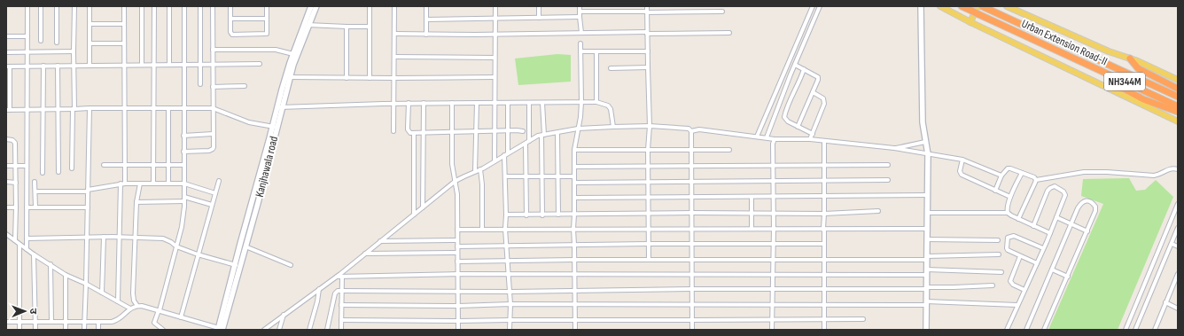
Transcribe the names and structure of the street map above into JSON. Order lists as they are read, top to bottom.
{
  "streets": {
    "highway": ["Urban Extension Road-II", "NH344M"],
    "main road": ["Kanjhawala road"]
  },
  "north": "right"
}
